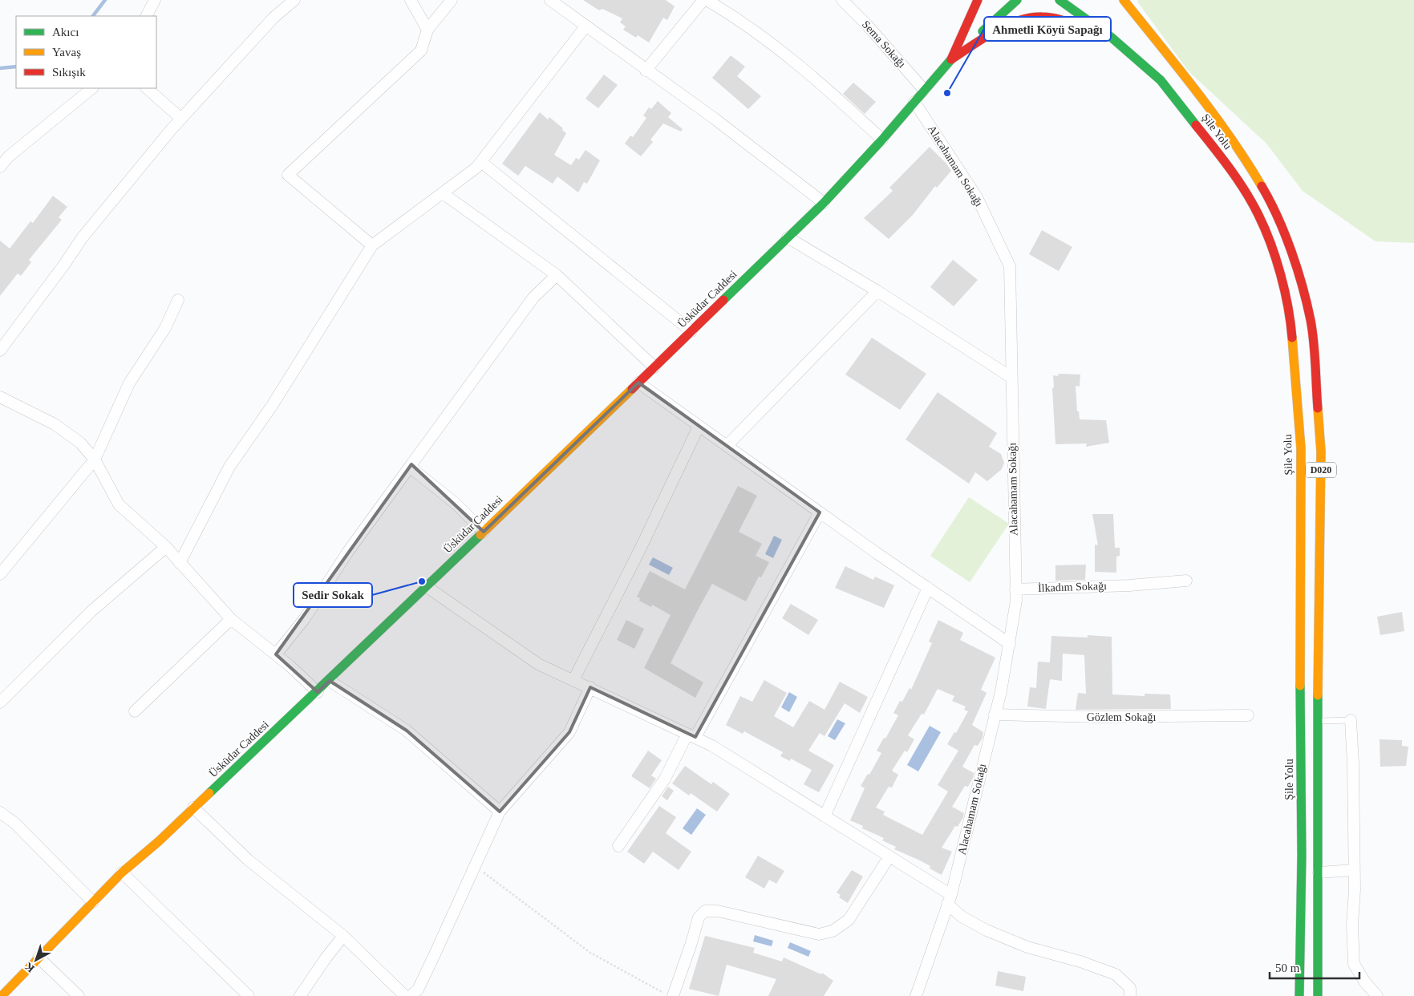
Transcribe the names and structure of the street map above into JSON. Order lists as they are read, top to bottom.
{
  "streets": {
    "main road": ["Şile Yolu", "Üsküdar Caddesi", "D020"],
    "street": [
      "Sema Sokağı",
      "Alacahamam Sokağı",
      "İlkadım Sokağı",
      "Gözlem Sokağı"
    ]
  },
  "crossings": [
    ["Sema Sokağı", "Üsküdar Caddesi"],
    ["Alacahamam Sokağı", "Üsküdar Caddesi"],
    ["Alacahamam Sokağı", "İlkadım Sokağı"],
    ["Alacahamam Sokağı", "Gözlem Sokağı"]
  ],
  "places": ["Ahmetli Köyü Sapağı", "Sedir Sokak"],
  "legend": ["Akıcı", "Yavaş", "Sıkışık"],
  "scale_bar": "50 m",
  "north": "bottom left"
}
